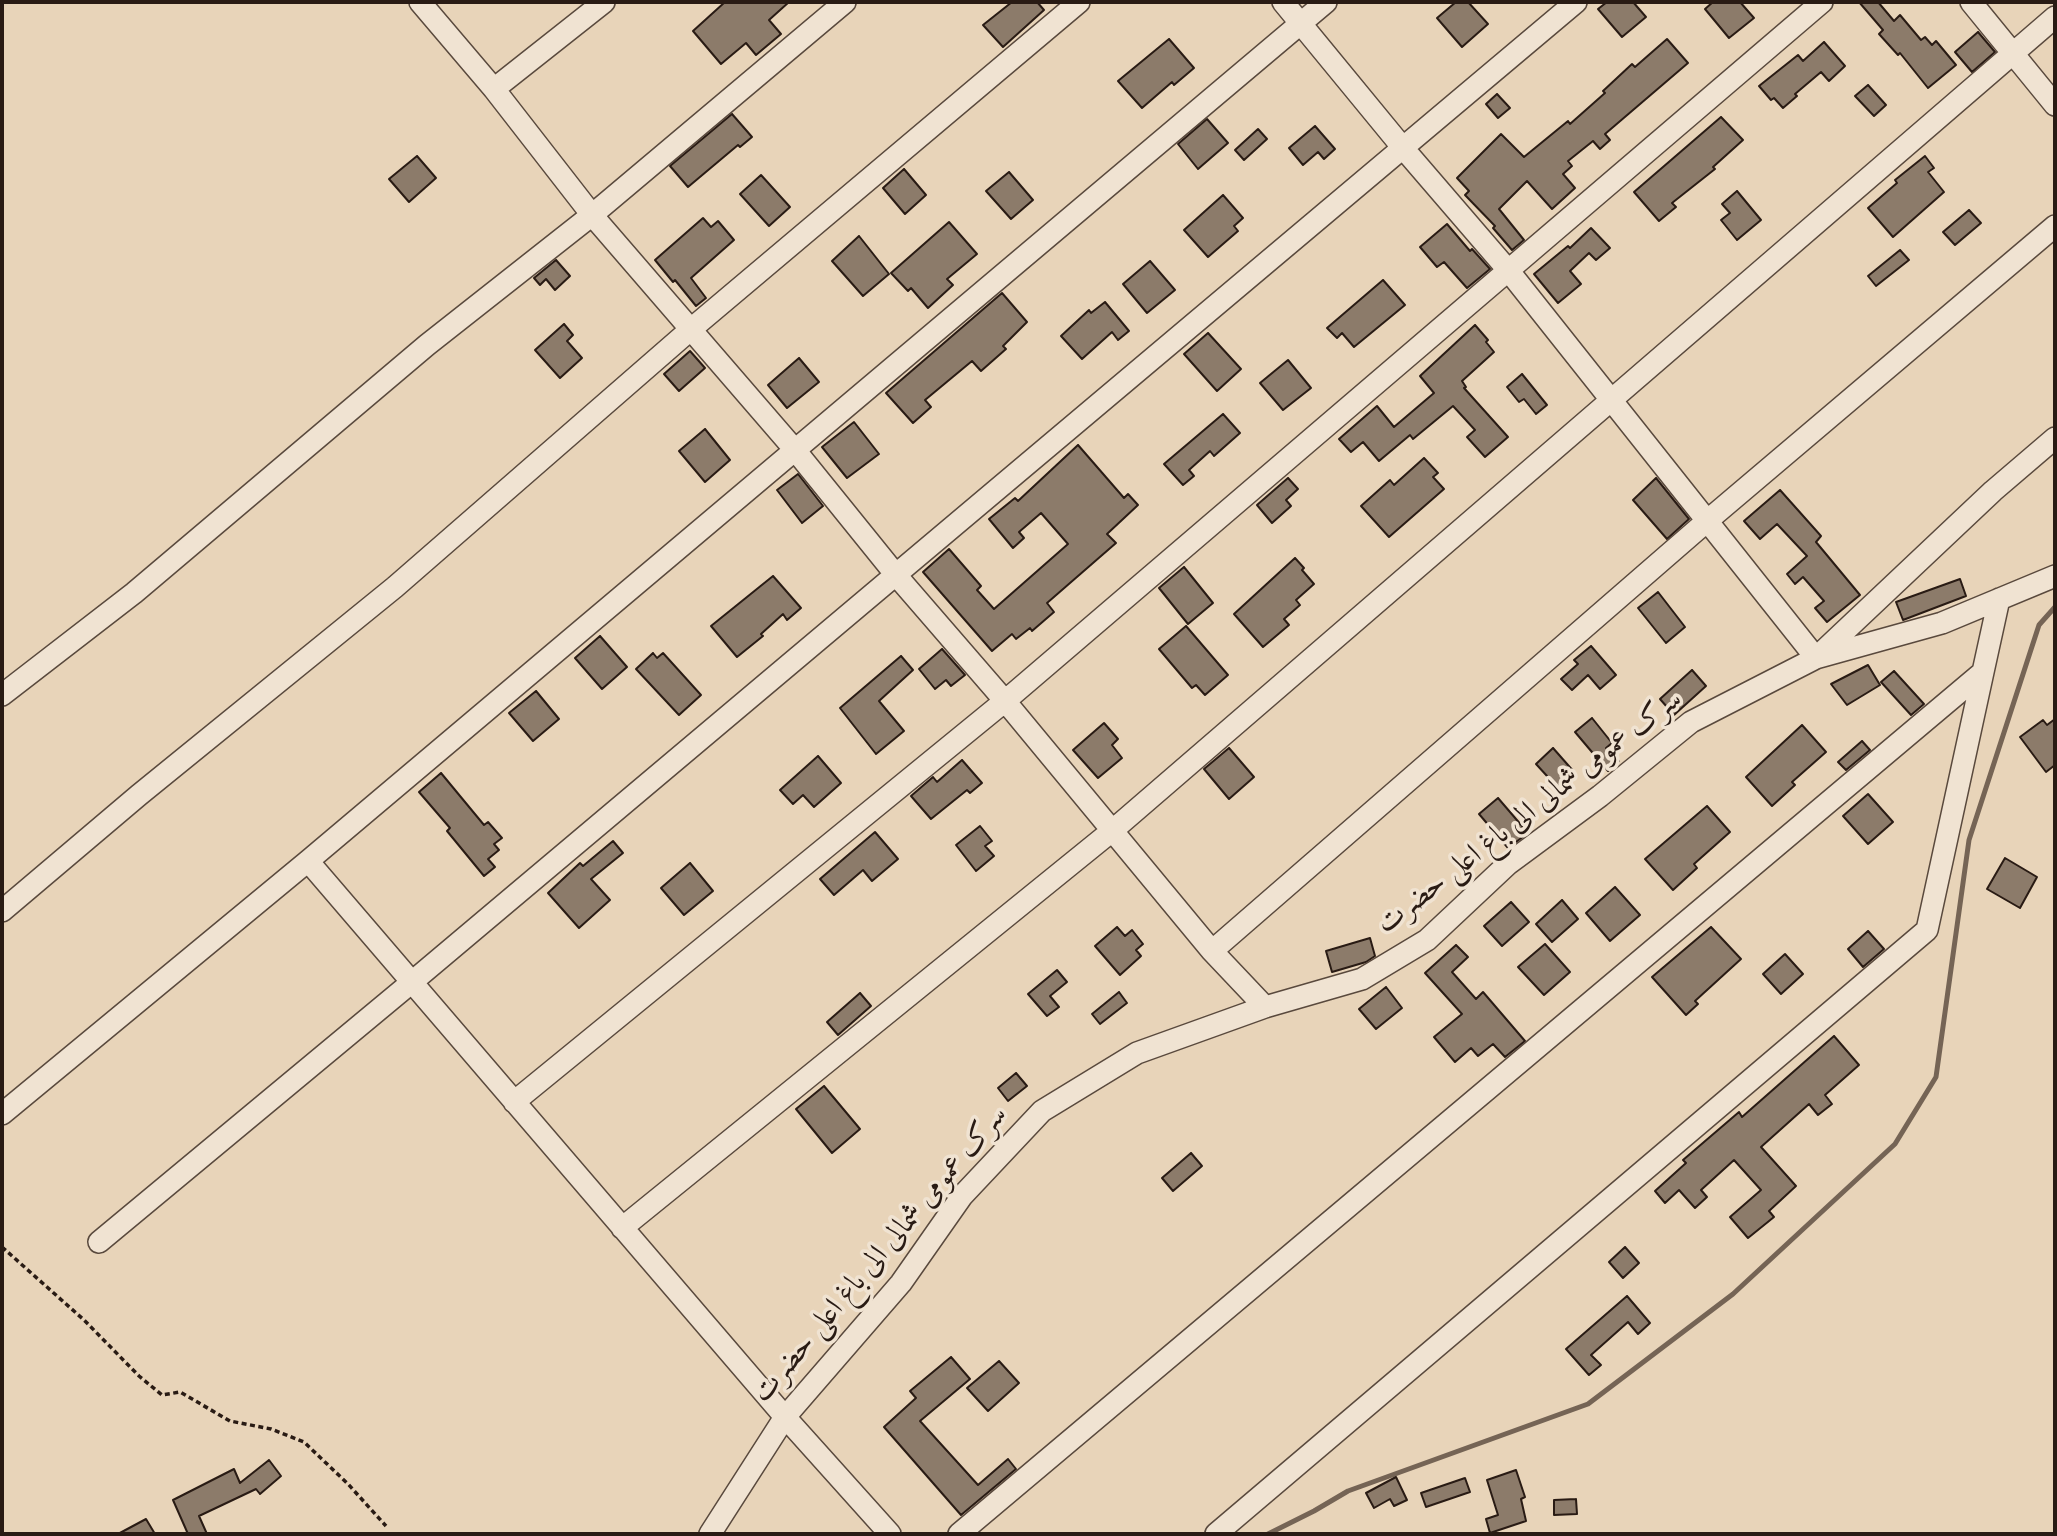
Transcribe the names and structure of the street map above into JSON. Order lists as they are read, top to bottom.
{
  "streets": {
    "street": ["سرک عمومی شمالی الی باغ اعلی حضرت"]
  }
}
